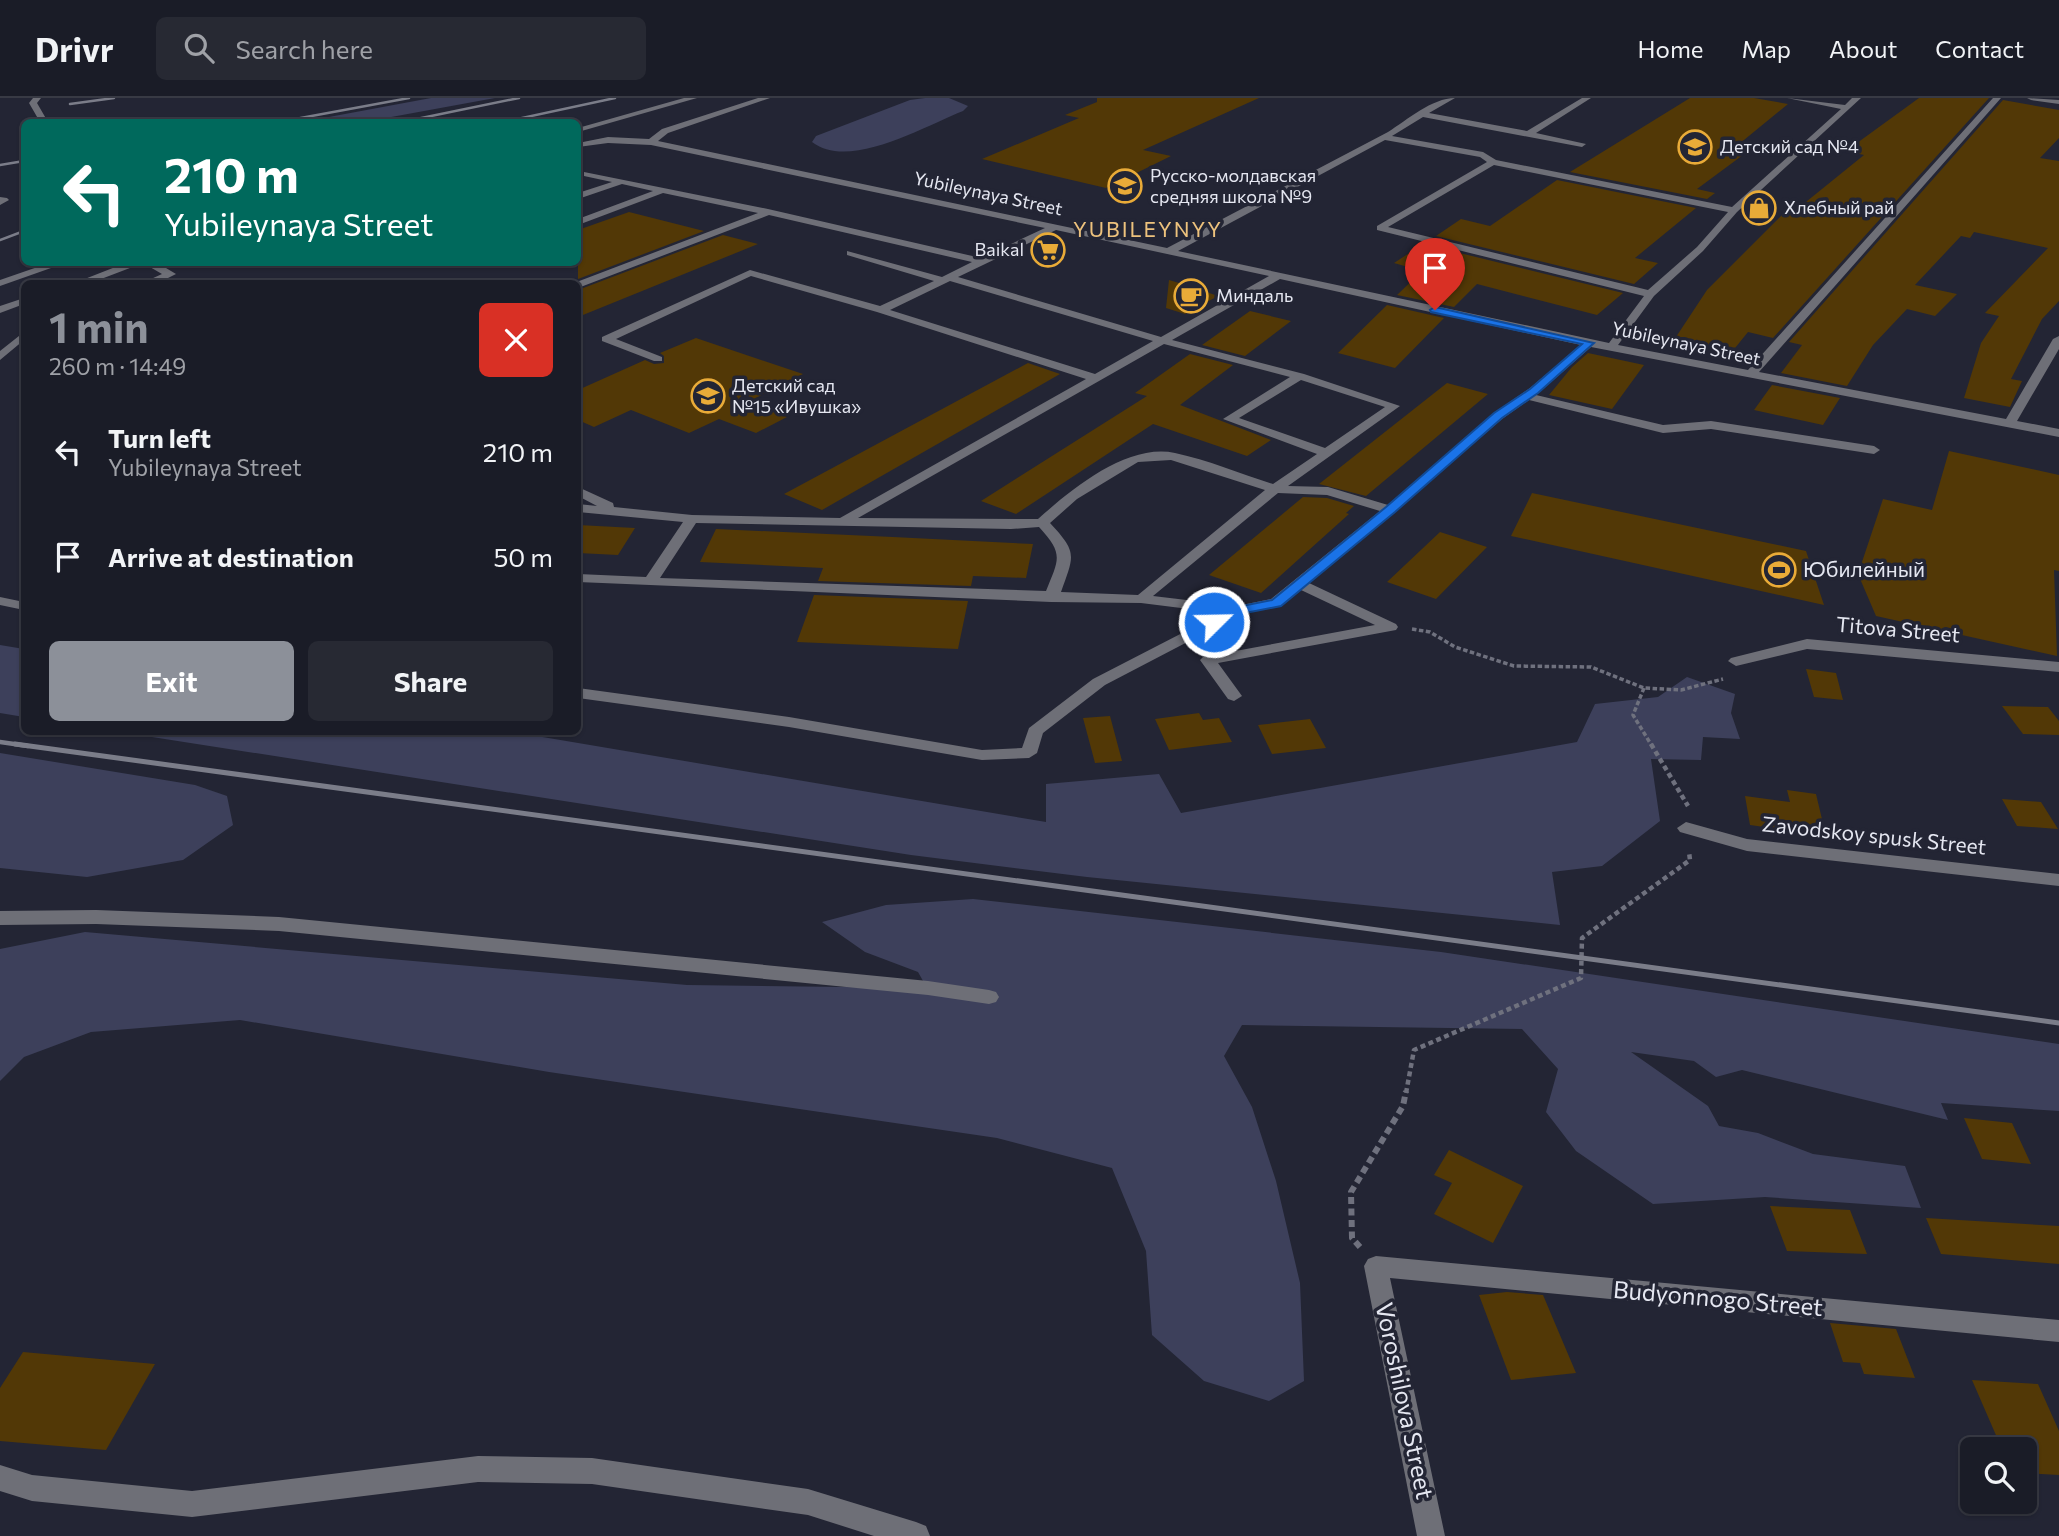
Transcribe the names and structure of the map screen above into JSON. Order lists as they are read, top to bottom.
{
  "streets": {
    "street": [
      "Yubileynaya Street",
      "Titova Street",
      "Zavodskoy spusk Street",
      "Budyonnogo Street",
      "Voroshilova Street"
    ]
  },
  "crossings": [
    ["Budyonnogo Street", "Voroshilova Street"]
  ],
  "districts": ["YUBILEYNYY"],
  "places": {
    "school or university": ["Детский сад №4", "Русско-молдавская средняя школа №9", "Детский сад №15 «Ивушка»"],
    "shop": ["Хлебный рай"],
    "supermarket": ["Baikal"],
    "cafe": ["Миндаль"],
    "sports": ["Юбилейный"]
  },
  "page": {
    "header": "Drivr",
    "search": "Search here",
    "nav": [
      "Home",
      "Map",
      "About",
      "Contact"
    ],
    "turn": ["210 m", "Yubileynaya Street"],
    "heading": ["1 min", "260 m · 14:49"],
    "list": [
      {
        "name": "Turn left",
        "note": "Yubileynaya Street",
        "value": "210 m"
      },
      {
        "name": "Arrive at destination",
        "value": "50 m"
      }
    ],
    "buttons": ["Exit", "Share"]
  }
}
